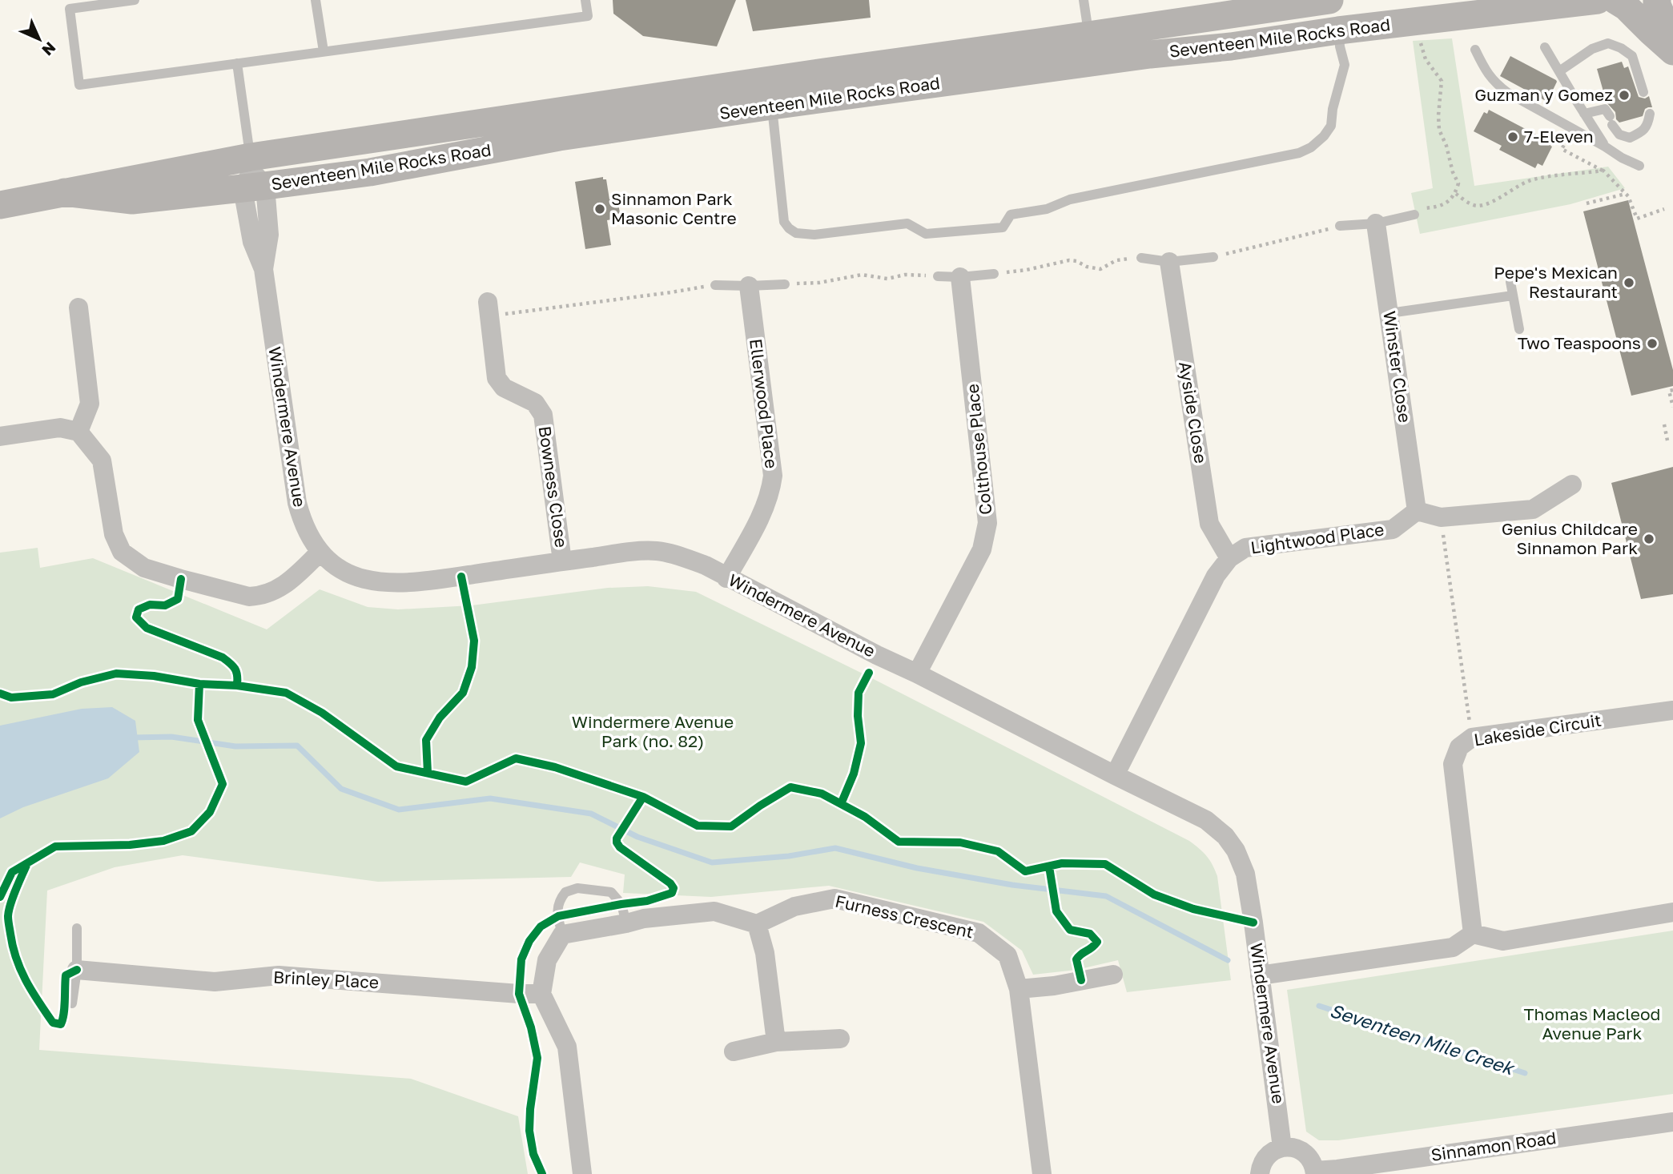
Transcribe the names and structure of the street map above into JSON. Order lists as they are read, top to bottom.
{
  "streets": {
    "main road": ["Seventeen Mile Rocks Road"],
    "street": [
      "Winster Close",
      "Ellerwood Place",
      "Ayside Close",
      "Windermere Avenue",
      "Colthouse Place",
      "Bowness Close",
      "Lightwood Place",
      "Lakeside Circuit",
      "Furness Crescent",
      "Brinley Place",
      "Sinnamon Road"
    ]
  },
  "crossings": [
    ["Seventeen Mile Rocks Road", "Windermere Avenue"],
    ["Winster Close", "Lightwood Place"],
    ["Ellerwood Place", "Windermere Avenue"],
    ["Ayside Close", "Lightwood Place"],
    ["Windermere Avenue", "Colthouse Place"],
    ["Windermere Avenue", "Bowness Close"],
    ["Windermere Avenue", "Lightwood Place"]
  ],
  "water": ["Seventeen Mile Creek"],
  "parks": ["Windermere Avenue Park (no. 82)", "Thomas Macleod Avenue Park"],
  "places": [
    "Guzman y Gomez",
    "7-Eleven",
    "Sinnamon Park Masonic Centre",
    "Pepe's Mexican Restaurant",
    "Two Teaspoons",
    "Genius Childcare Sinnamon Park"
  ],
  "north": "bottom right"
}
